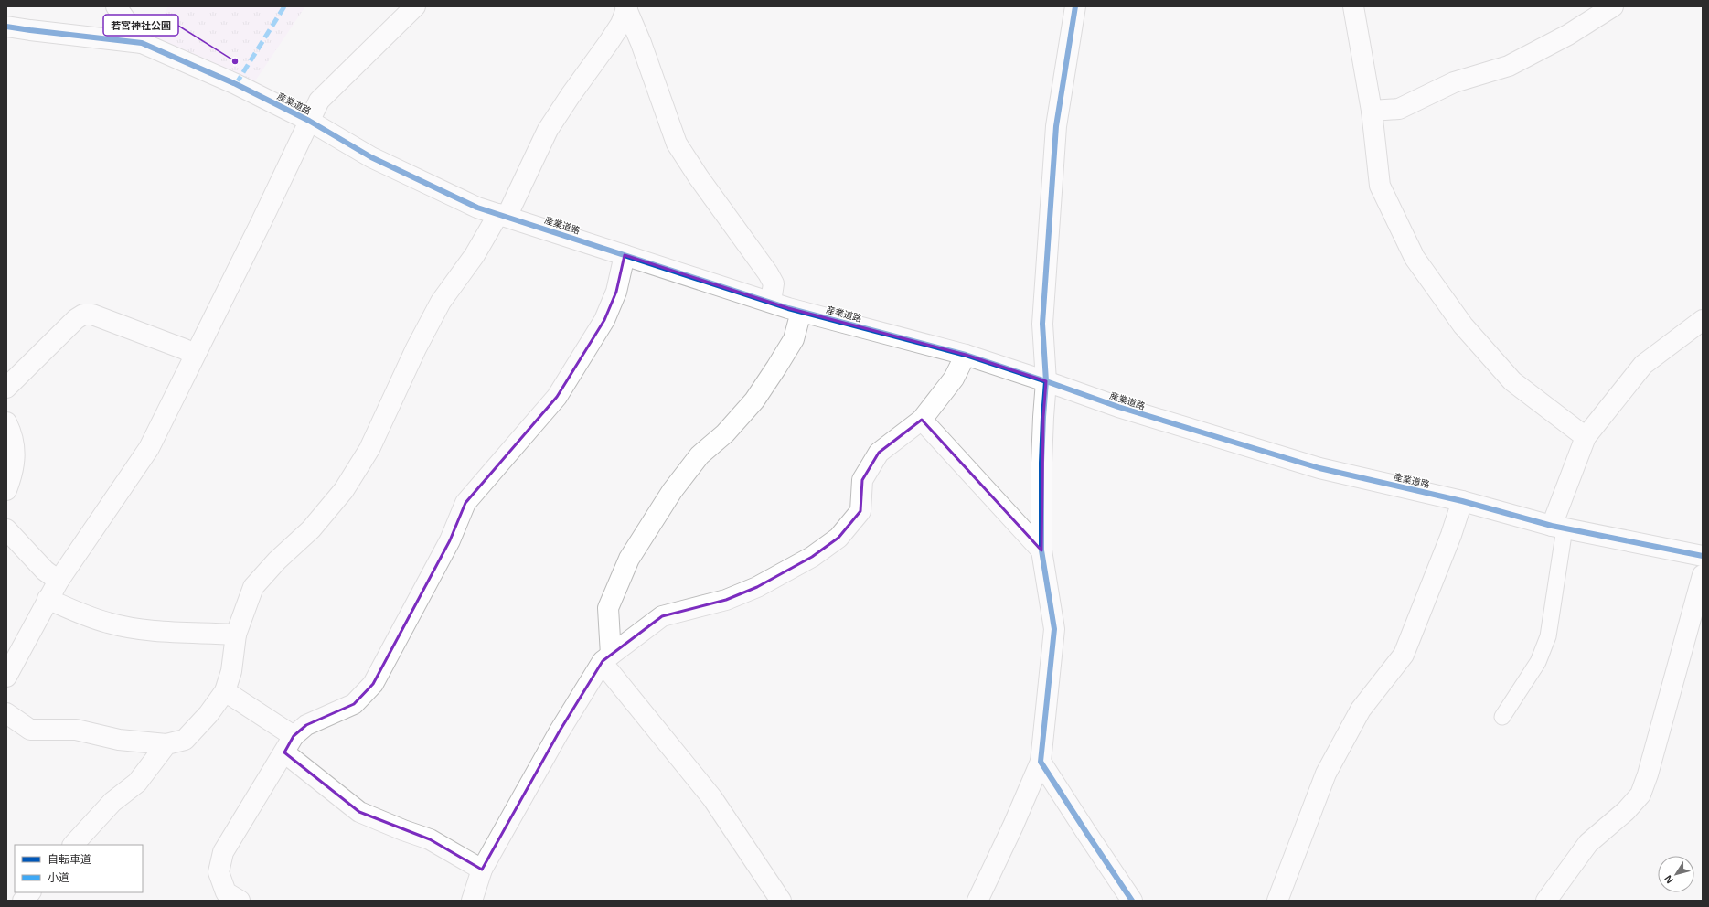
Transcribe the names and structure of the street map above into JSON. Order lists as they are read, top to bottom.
{
  "streets": {
    "street": ["産業道路"]
  },
  "places": ["若宮神社公園"],
  "legend": ["自転車道", "小道"],
  "north": "bottom left"
}
